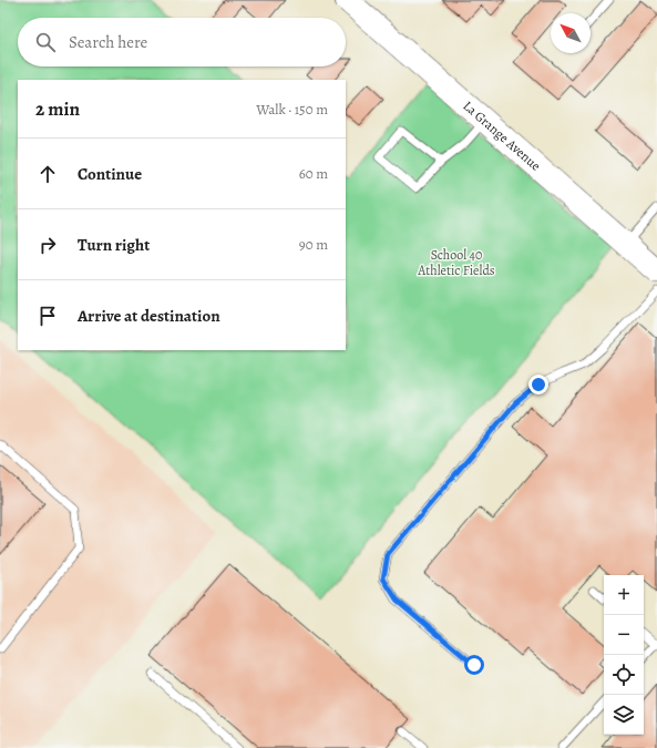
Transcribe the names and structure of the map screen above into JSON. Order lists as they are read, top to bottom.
{
  "streets": {
    "street": ["La Grange Avenue"]
  },
  "parks": ["School 40 Athletic Fields"],
  "north": "top left",
  "page": {
    "search": "Search here",
    "heading": ["2 min", "Walk · 150 m"],
    "list": [
      ["Continue", "60 m"],
      ["Turn right", "90 m"],
      "Arrive at destination"
    ],
    "map_buttons": ["+", "−"]
  }
}
